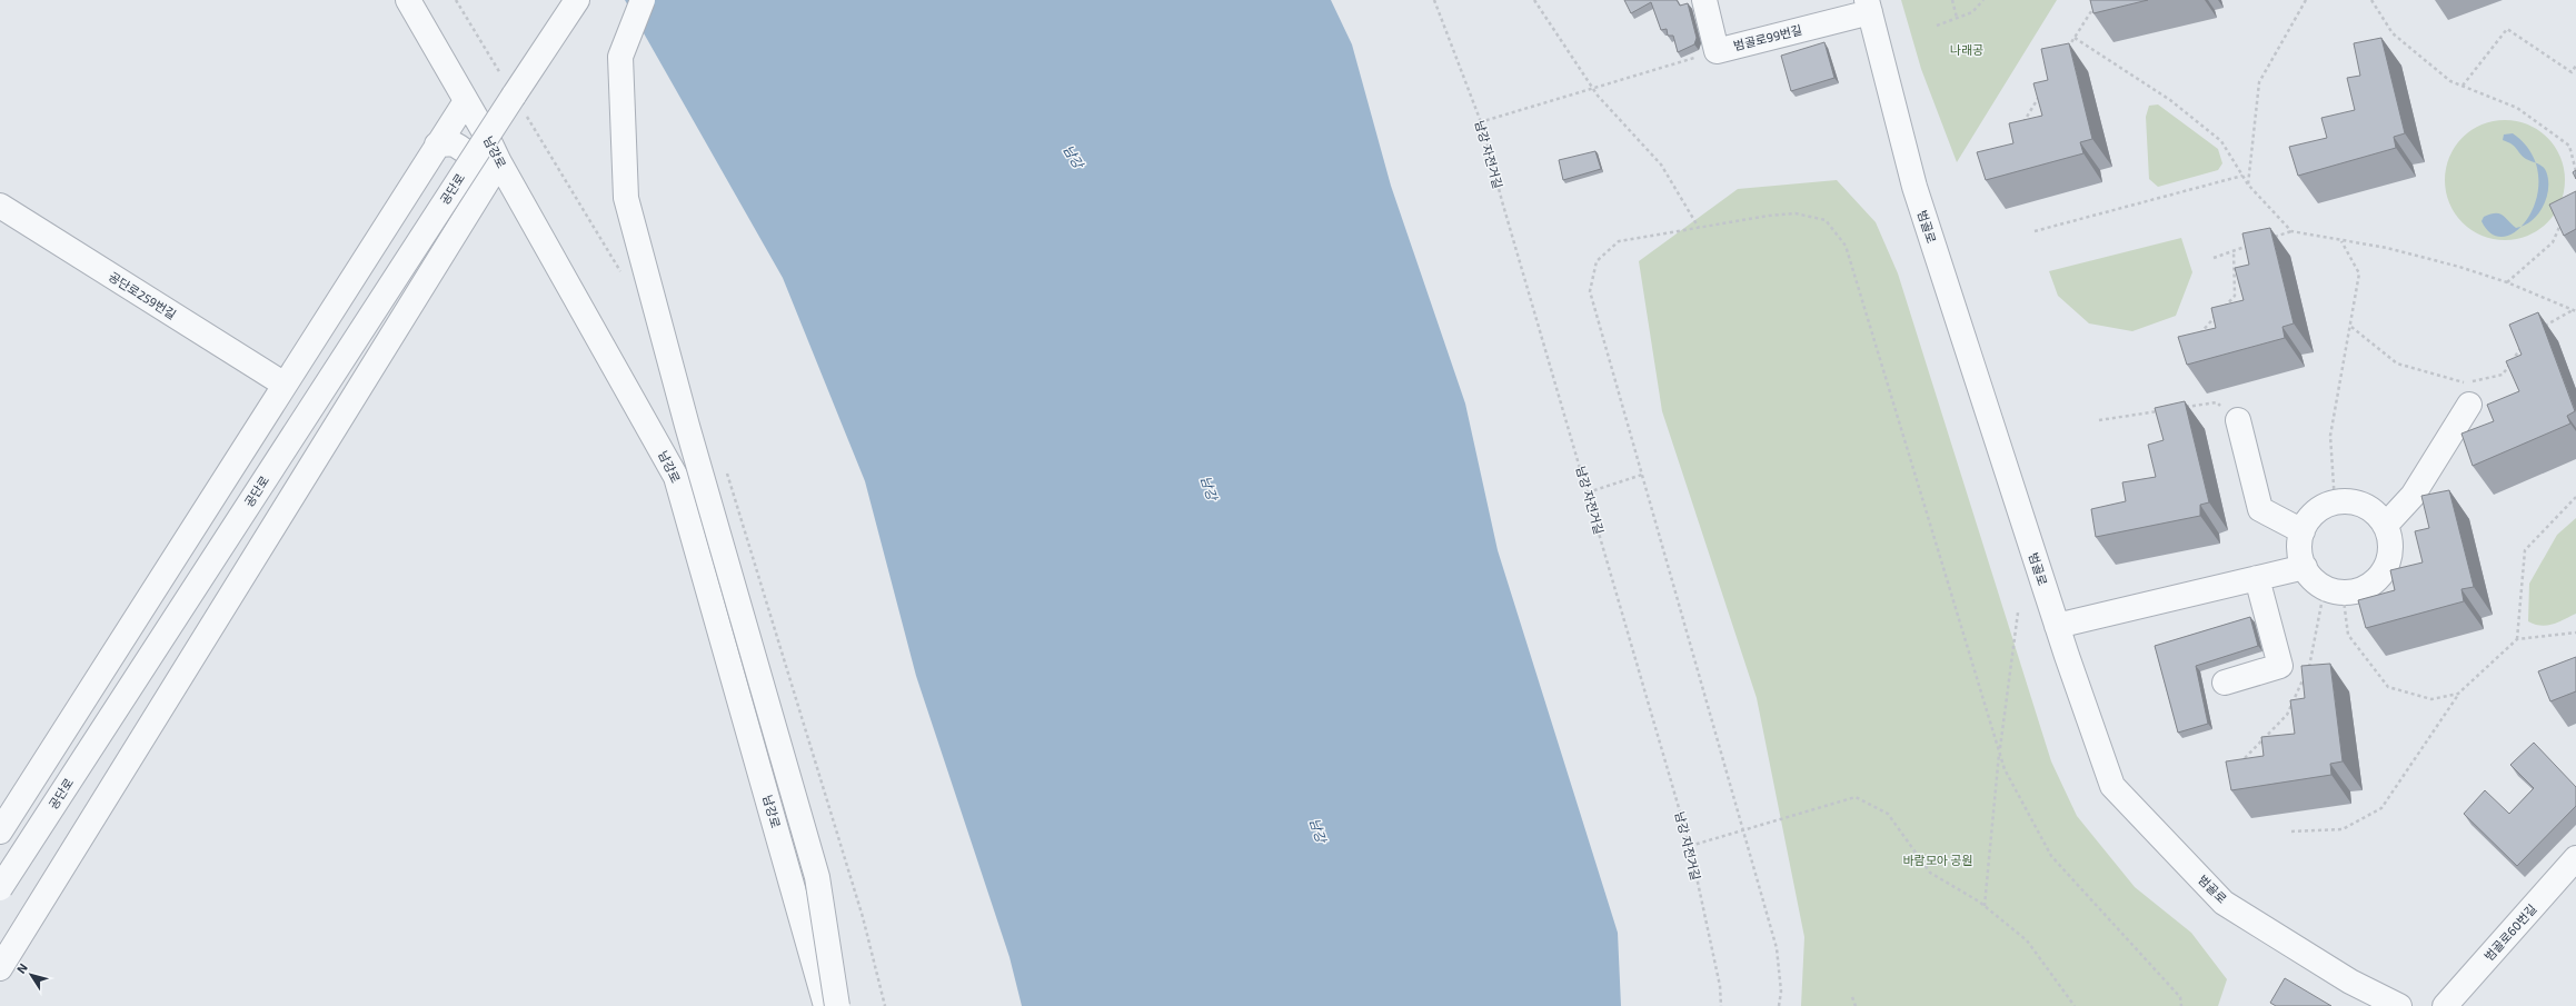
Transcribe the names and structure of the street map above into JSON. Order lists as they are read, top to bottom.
{
  "streets": {
    "street": [
      "범골로99번길",
      "남강로",
      "공단로",
      "범골로",
      "공단로259번길",
      "범골로60번길"
    ],
    "path": ["남강 자전거길"]
  },
  "crossings": [
    ["범골로99번길", "범골로"]
  ],
  "water": ["남강"],
  "parks": ["나래공", "바람모아 공원"],
  "north": "top left"
}
